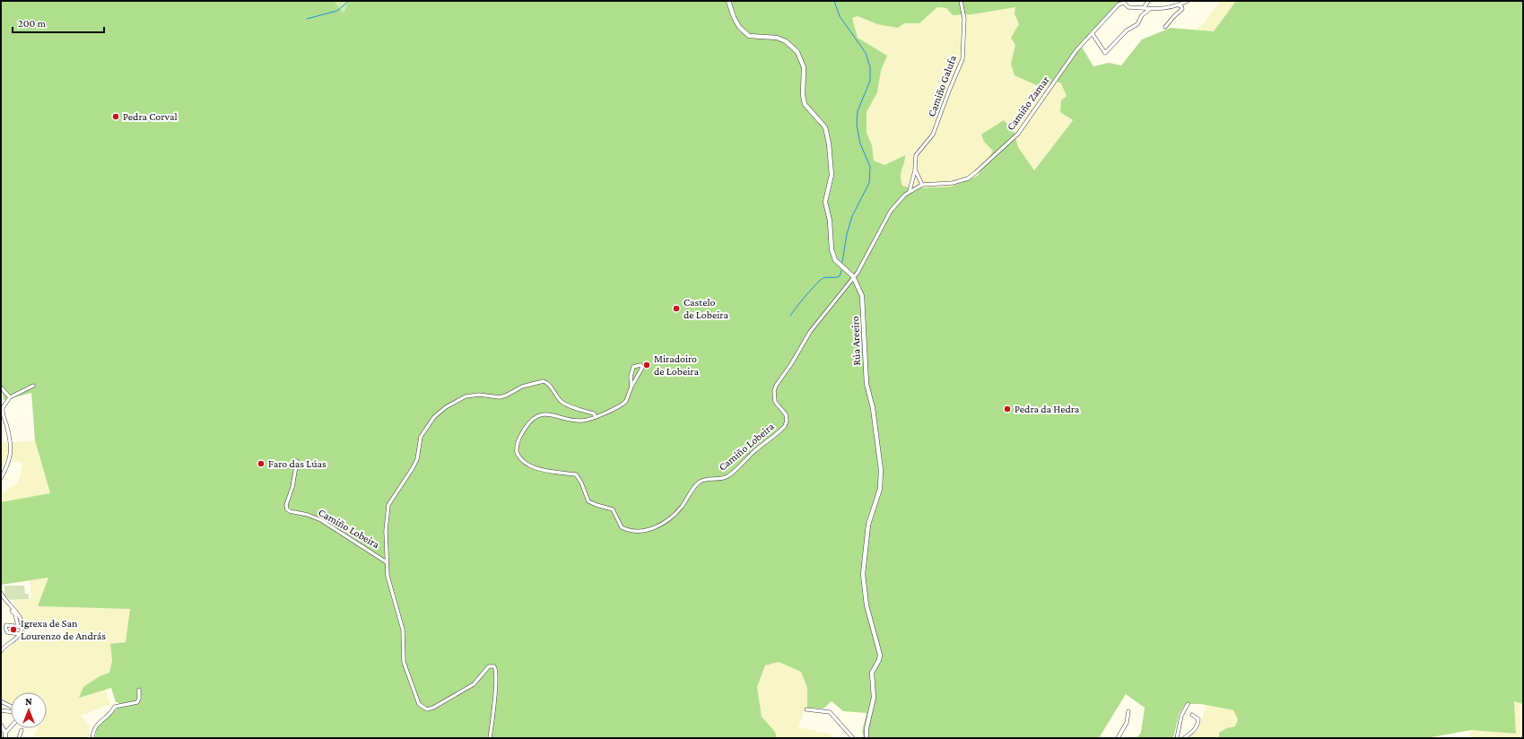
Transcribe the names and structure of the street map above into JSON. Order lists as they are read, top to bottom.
{
  "streets": {
    "street": [
      "Camiño Galufa",
      "Camiño Zamar",
      "Rúa Areeiro",
      "Camiño Lobeira"
    ]
  },
  "crossings": [
    ["Camiño Galufa", "Camiño Zamar"],
    ["Camiño Zamar", "Rúa Areeiro"],
    ["Camiño Zamar", "Camiño Lobeira"],
    ["Rúa Areeiro", "Camiño Lobeira"]
  ],
  "places": [
    "Pedra Corval",
    "Castelo de Lobeira",
    "Miradoiro de Lobeira",
    "Pedra da Hedra",
    "Faro das Lúas",
    "Igrexa de San Lourenzo de András"
  ],
  "scale_bar": "200 m",
  "north": "top"
}
